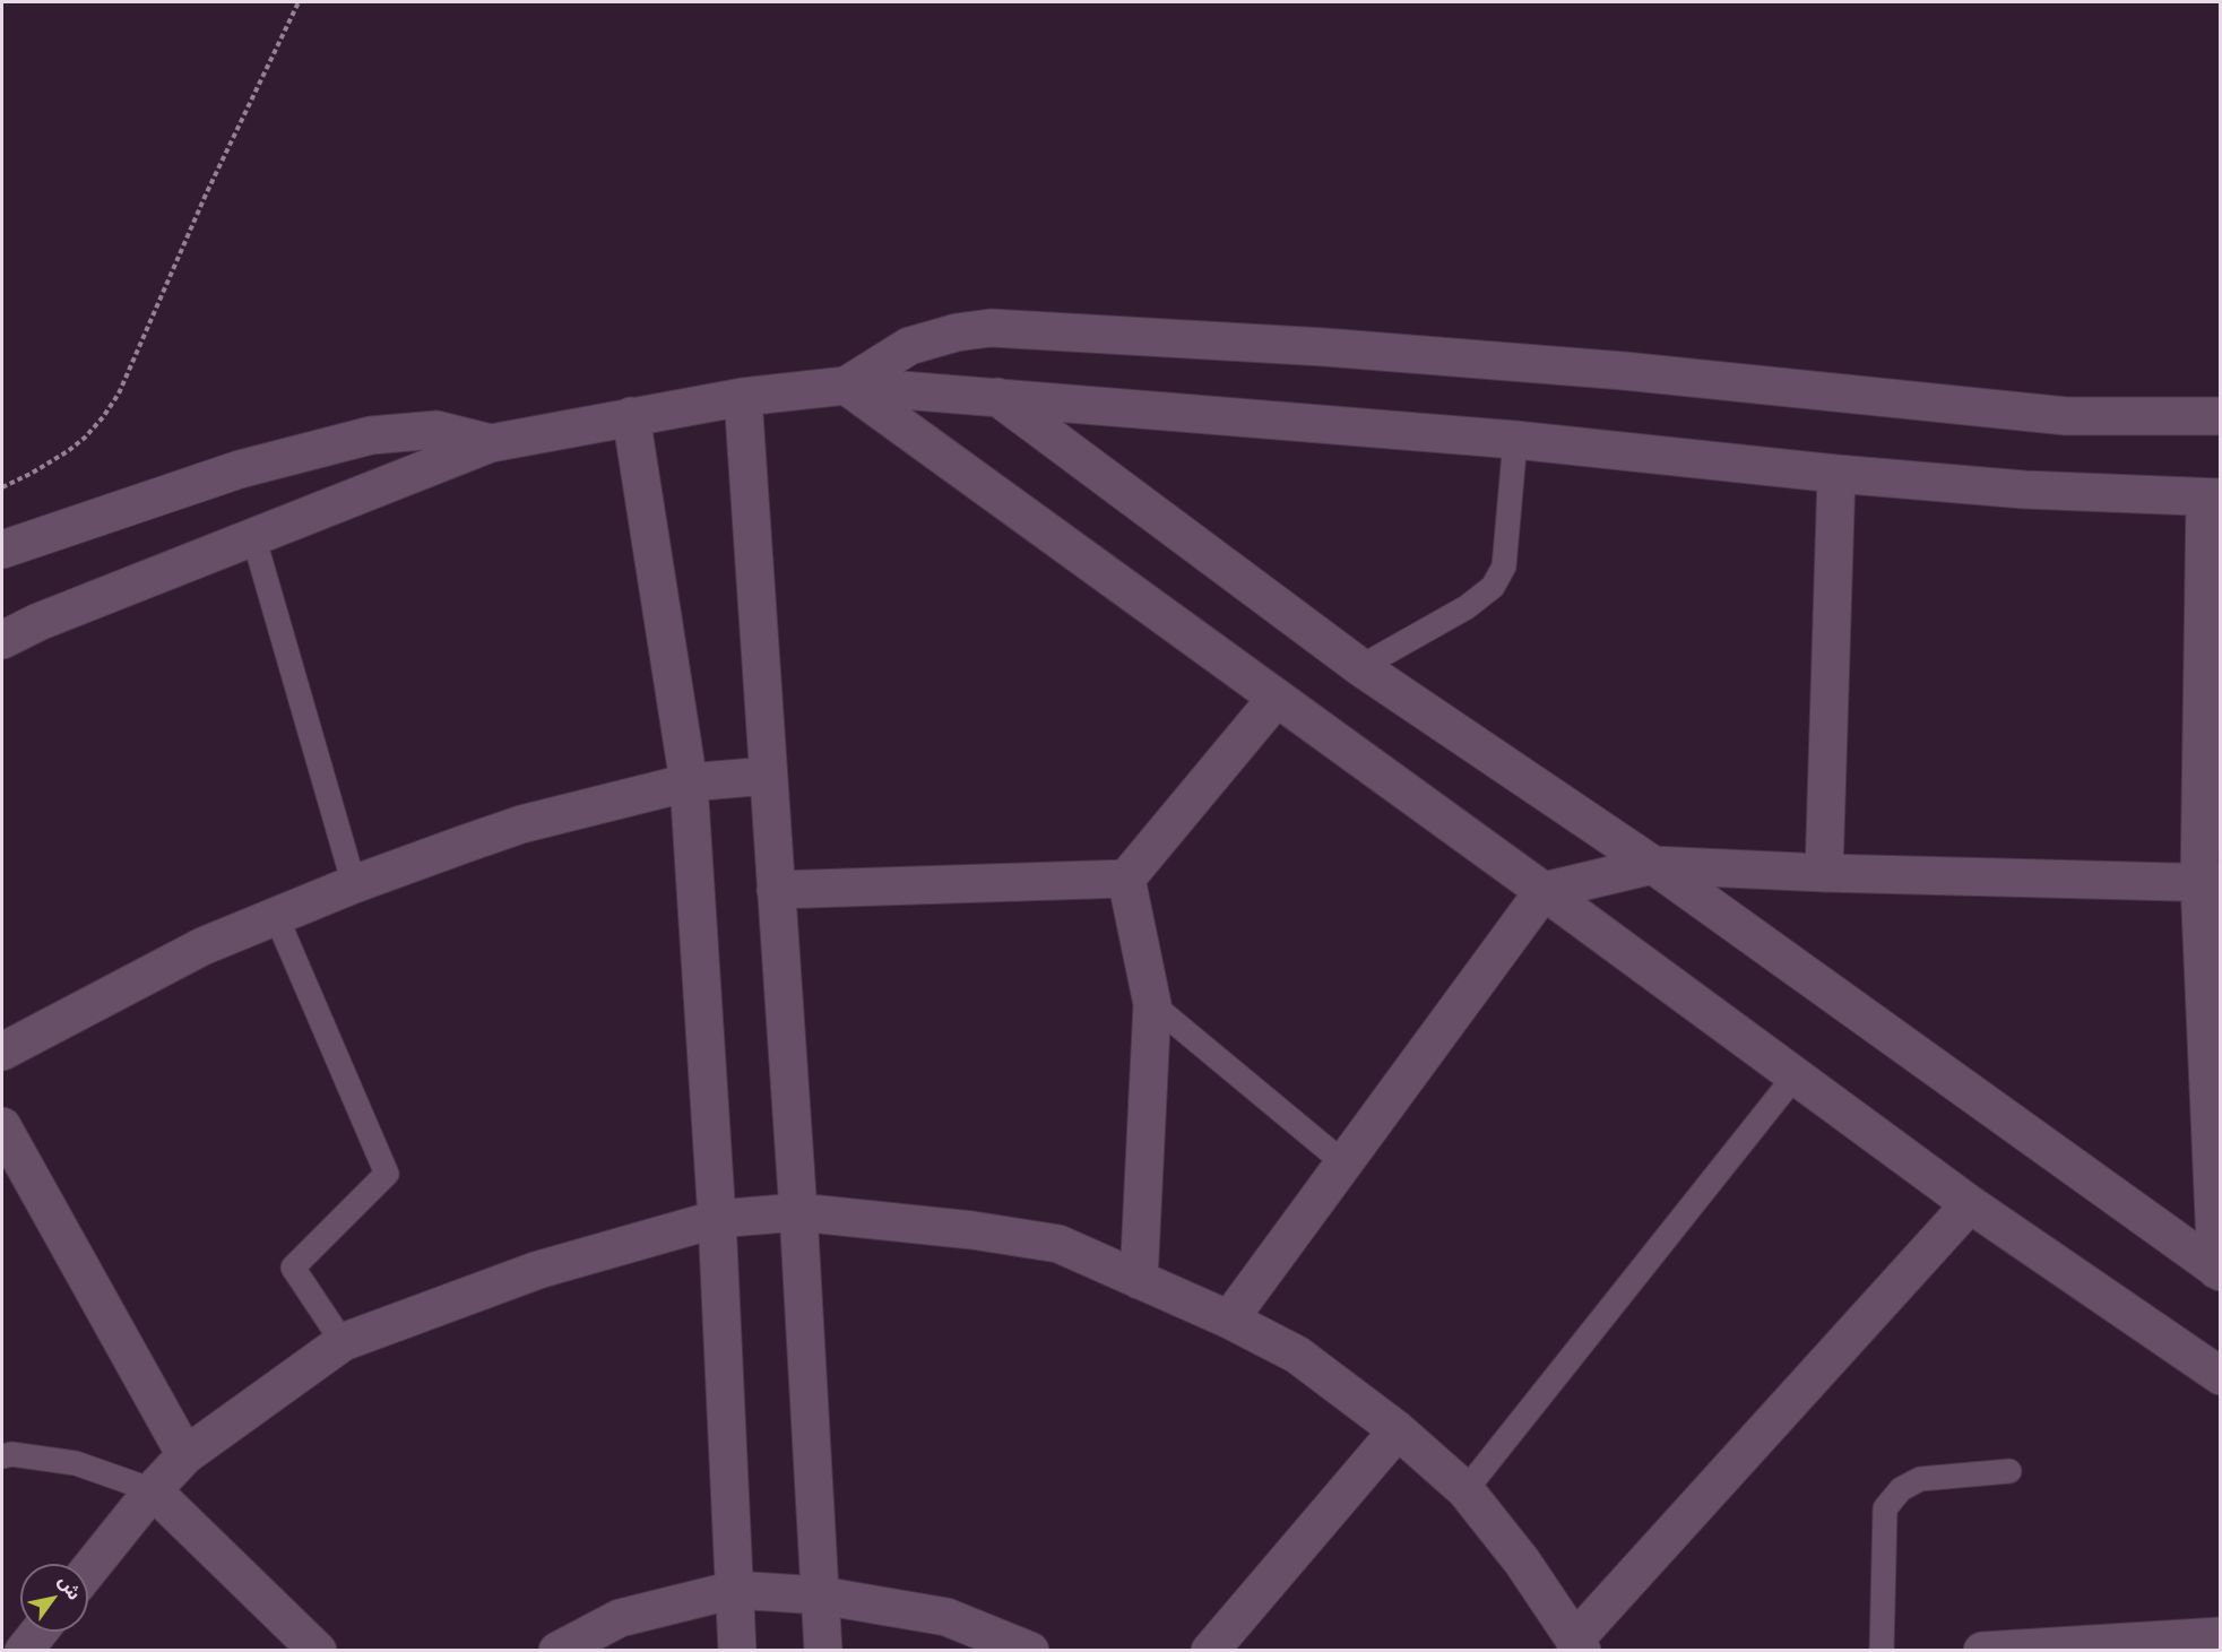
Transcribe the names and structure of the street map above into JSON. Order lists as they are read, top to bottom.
{
  "north": "top right"
}
